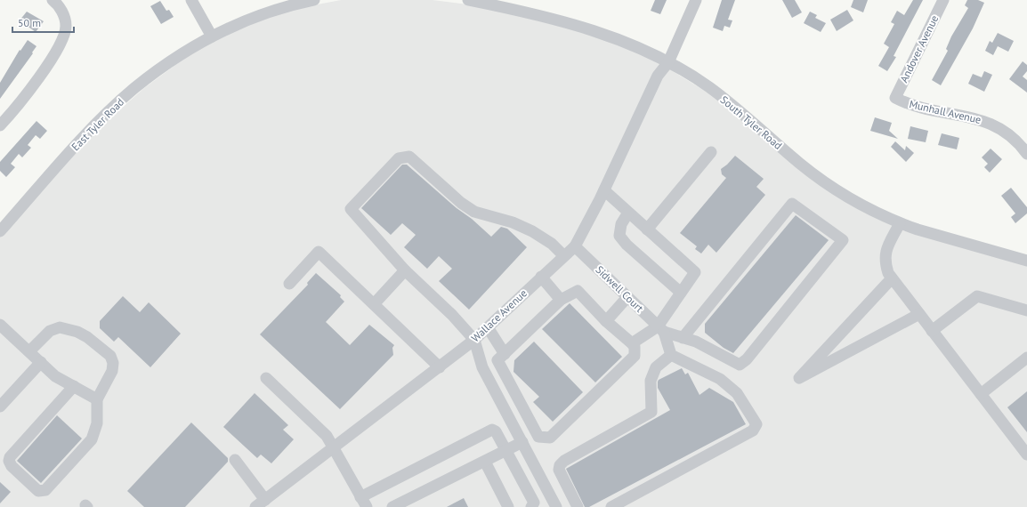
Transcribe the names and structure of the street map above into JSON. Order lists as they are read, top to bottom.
{
  "streets": {
    "street": [
      "Andover Avenue",
      "Munhall Avenue",
      "South Tyler Road",
      "East Tyler Road",
      "Sidwell Court",
      "Wallace Avenue"
    ]
  },
  "crossings": [
    ["Andover Avenue", "Munhall Avenue"],
    ["South Tyler Road", "Wallace Avenue"],
    ["Sidwell Court", "Wallace Avenue"]
  ],
  "scale_bar": "50 m"
}
